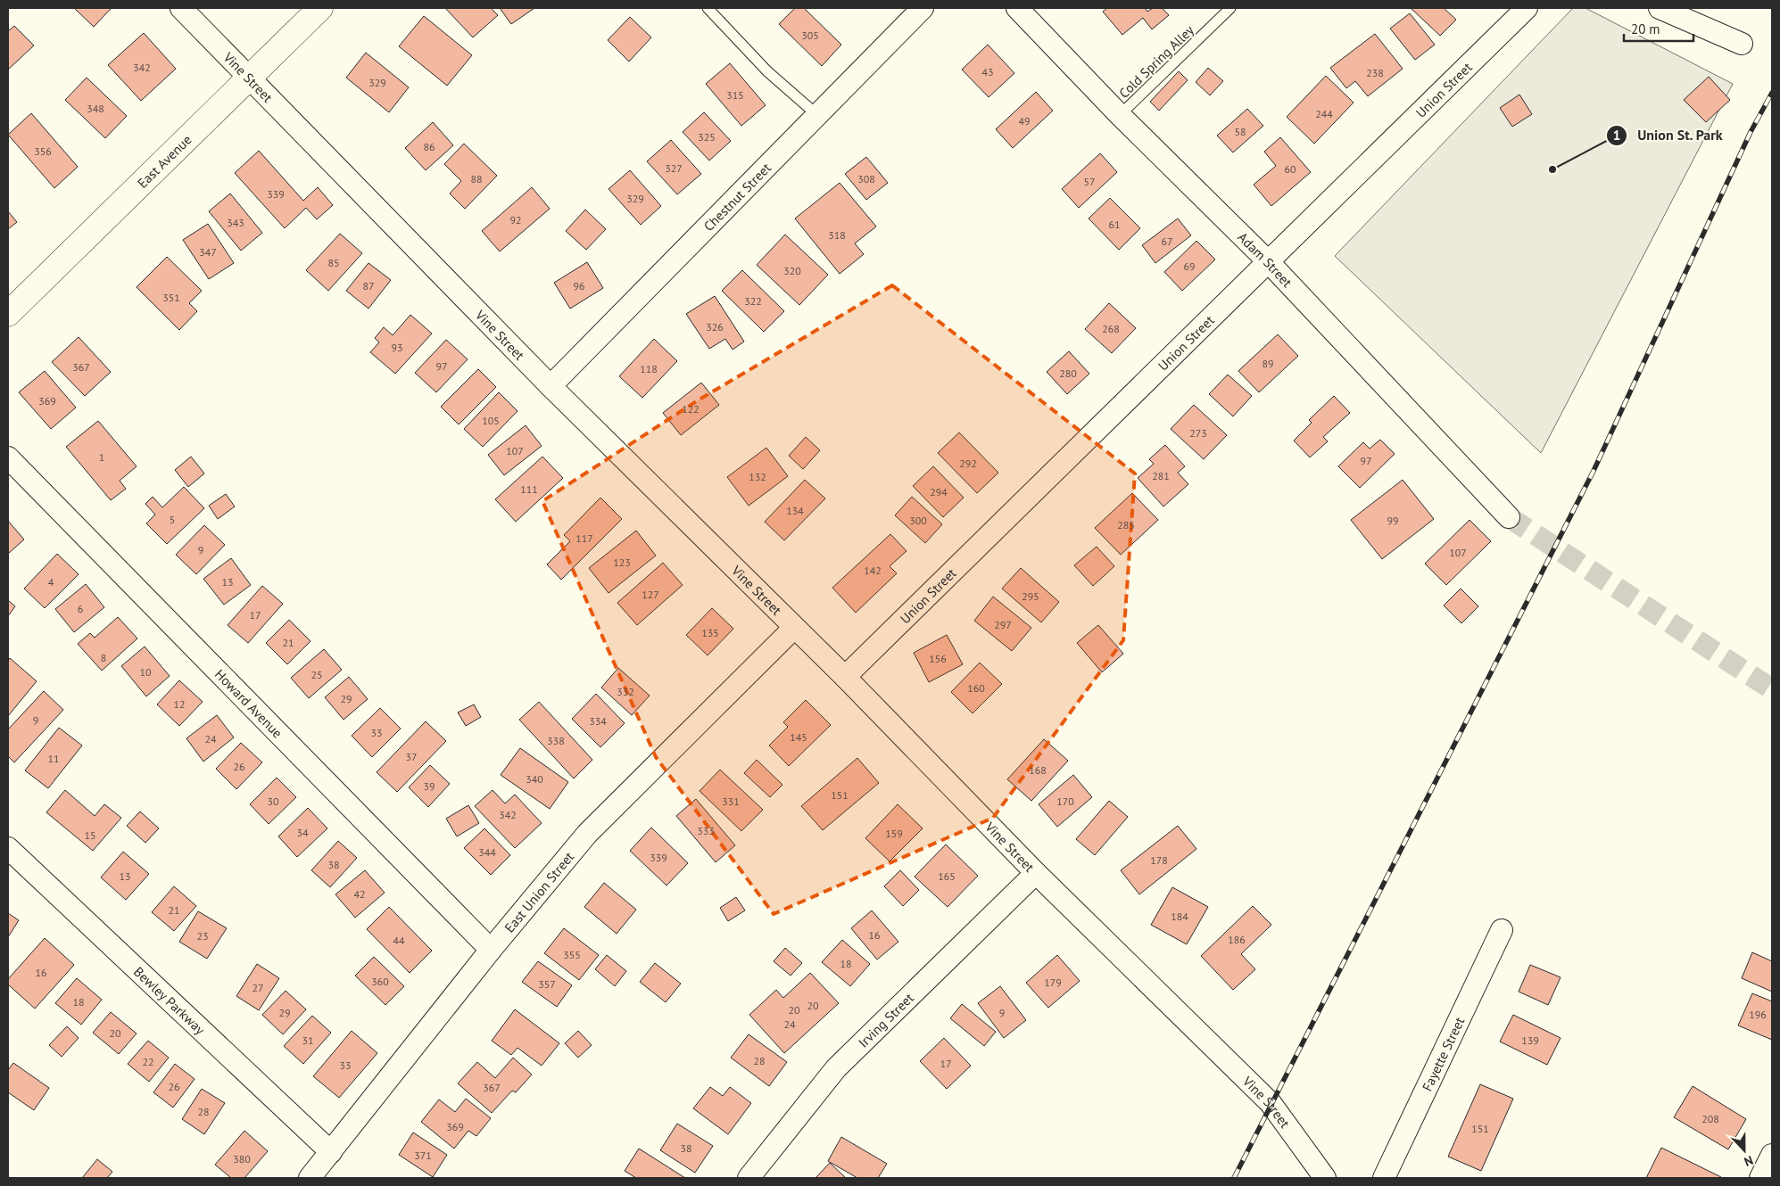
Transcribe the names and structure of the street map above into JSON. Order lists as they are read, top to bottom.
{
  "streets": {
    "highway": ["East Avenue"],
    "street": [
      "Vine Street",
      "Union Street",
      "Chestnut Street",
      "Adam Street",
      "Howard Avenue",
      "East Union Street",
      "Bewley Parkway",
      "Irving Street",
      "Fayette Street"
    ],
    "lane": ["Cold Spring Alley"]
  },
  "crossings": [
    ["Cold Spring Alley", "Adam Street"],
    ["Vine Street", "Union Street"],
    ["Vine Street", "East Avenue"],
    ["Vine Street", "Chestnut Street"],
    ["Vine Street", "East Union Street"],
    ["Vine Street", "Irving Street"],
    ["Union Street", "Adam Street"],
    ["Howard Avenue", "East Union Street"],
    ["East Union Street", "Bewley Parkway"]
  ],
  "places": ["Union St. Park"],
  "house_numbers": [
    "305",
    "342",
    "43",
    "238",
    "329",
    "315",
    "348",
    "244",
    "49",
    "58",
    "325",
    "86",
    "356",
    "327",
    "60",
    "88",
    "308",
    "57",
    "339",
    "329",
    "92",
    "343",
    "61",
    "318",
    "67",
    "347",
    "85",
    "69",
    "320",
    "87",
    "96",
    "351",
    "322",
    "326",
    "268",
    "93",
    "89",
    "97",
    "367",
    "118",
    "280",
    "369",
    "122",
    "105",
    "273",
    "107",
    "1",
    "97",
    "292",
    "281",
    "132",
    "111",
    "294",
    "134",
    "5",
    "300",
    "99",
    "285",
    "117",
    "9",
    "107",
    "123",
    "142",
    "4",
    "13",
    "127",
    "295",
    "6",
    "17",
    "297",
    "135",
    "21",
    "8",
    "156",
    "10",
    "25",
    "160",
    "332",
    "29",
    "12",
    "9",
    "334",
    "33",
    "145",
    "24",
    "338",
    "37",
    "11",
    "26",
    "168",
    "340",
    "39",
    "151",
    "30",
    "331",
    "170",
    "342",
    "333",
    "34",
    "159",
    "15",
    "344",
    "339",
    "178",
    "38",
    "13",
    "165",
    "42",
    "21",
    "184",
    "16",
    "23",
    "186",
    "44",
    "355",
    "18",
    "16",
    "360",
    "179",
    "357",
    "27",
    "18",
    "20",
    "20",
    "29",
    "9",
    "196",
    "24",
    "20",
    "31",
    "139",
    "28",
    "22",
    "17",
    "33",
    "26",
    "367",
    "28",
    "208",
    "369",
    "151",
    "38",
    "371",
    "380"
  ],
  "scale_bar": "20 m",
  "north": "bottom"
}
